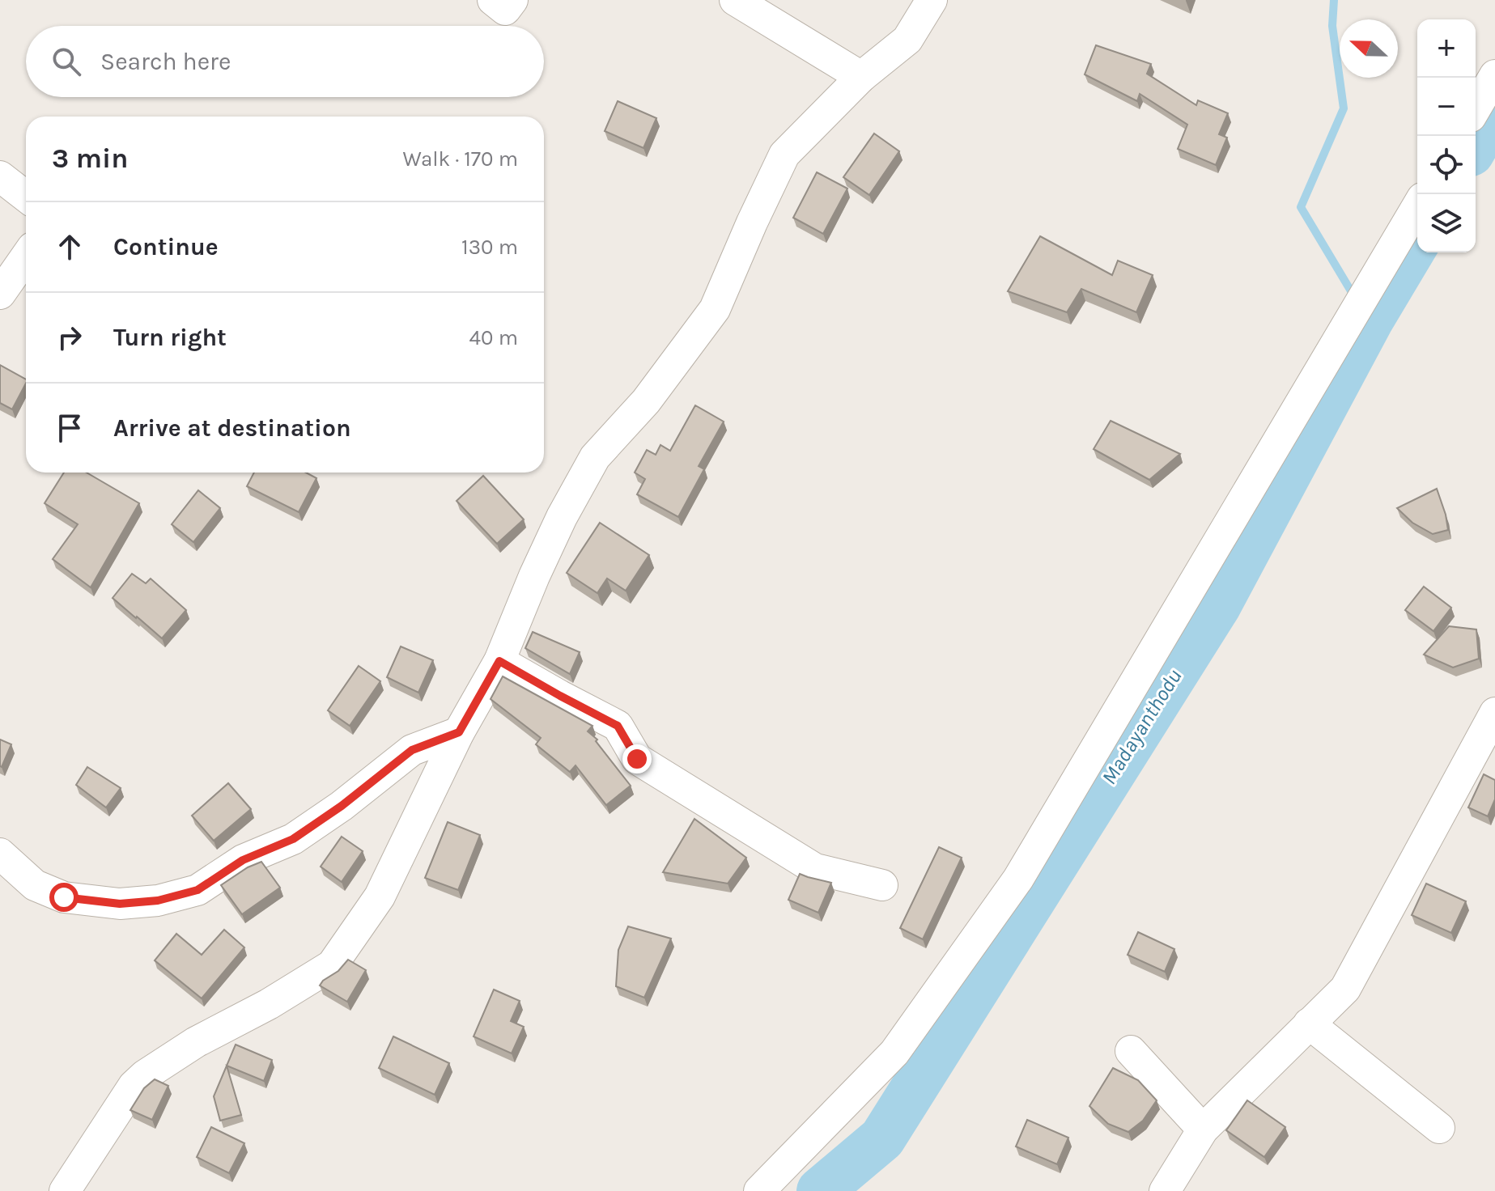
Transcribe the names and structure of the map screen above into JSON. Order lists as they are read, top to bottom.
{
  "water": ["Madayanthodu"],
  "north": "left",
  "page": {
    "map_buttons": ["+", "−"],
    "search": "Search here",
    "heading": ["3 min", "Walk · 170 m"],
    "list": [
      ["Continue", "130 m"],
      ["Turn right", "40 m"],
      "Arrive at destination"
    ]
  }
}
